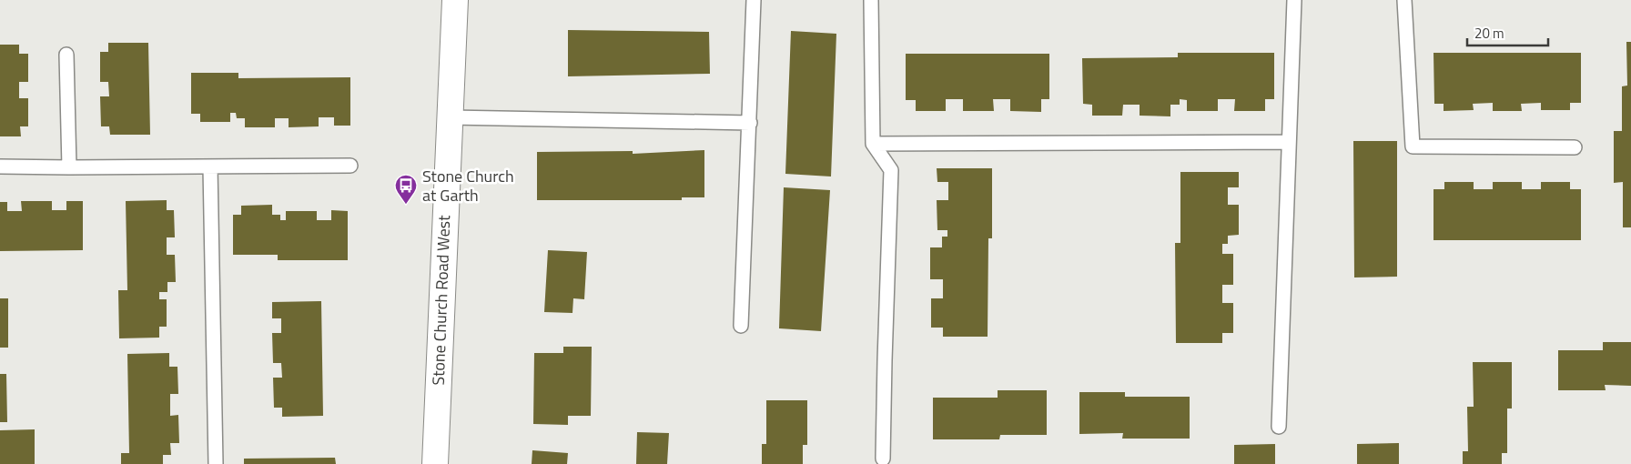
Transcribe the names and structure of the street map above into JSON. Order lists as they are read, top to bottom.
{
  "streets": {
    "main road": ["Stone Church Road West"]
  },
  "places": {
    "bus stop": ["Stone Church at Garth"]
  },
  "scale_bar": "20 m"
}
